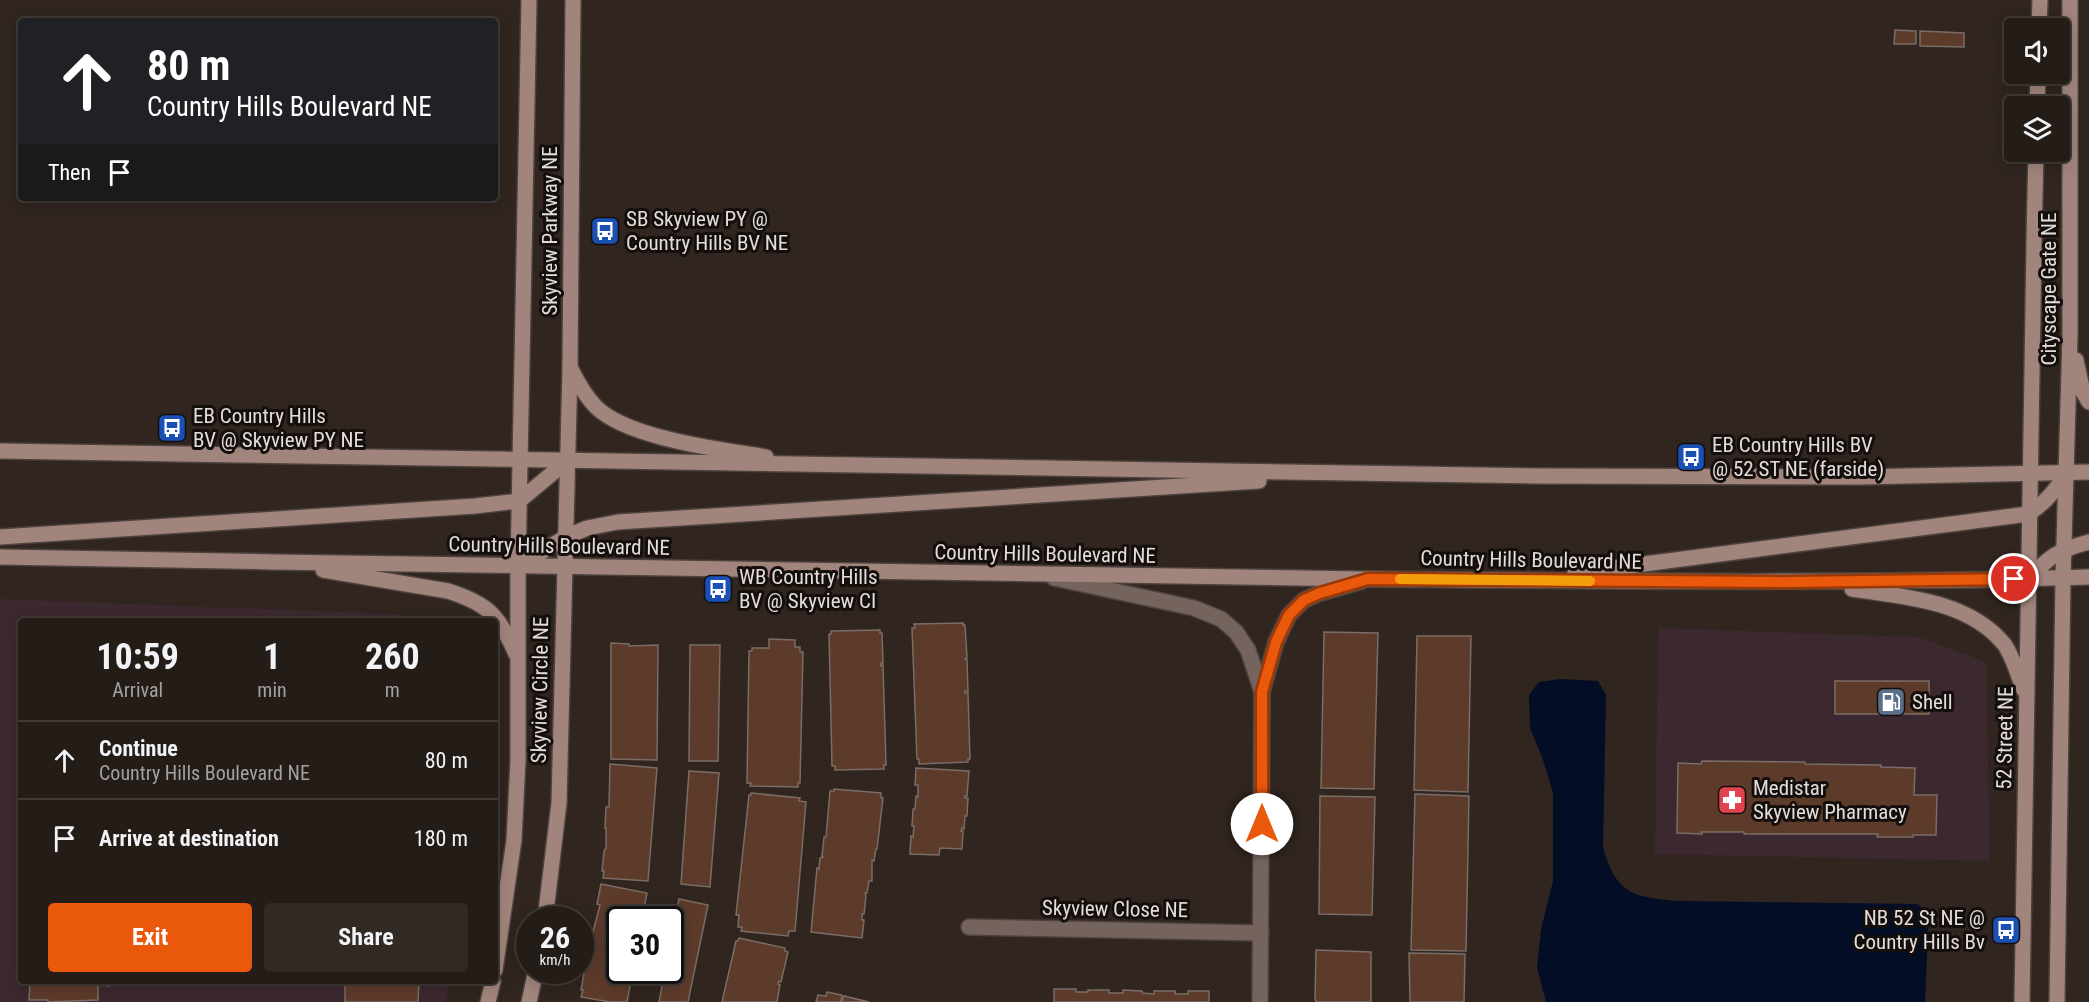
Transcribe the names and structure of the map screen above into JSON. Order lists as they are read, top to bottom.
{
  "streets": {
    "main road": [
      "Skyview Parkway NE",
      "Cityscape Gate NE",
      "Country Hills Boulevard NE",
      "Skyview Circle NE",
      "52 Street NE"
    ],
    "street": ["Skyview Close NE"]
  },
  "crossings": [
    ["Skyview Parkway NE", "Skyview Circle NE"],
    ["Cityscape Gate NE", "Country Hills Boulevard NE"],
    ["Cityscape Gate NE", "52 Street NE"],
    ["Country Hills Boulevard NE", "Skyview Circle NE"],
    ["Country Hills Boulevard NE", "52 Street NE"]
  ],
  "places": {
    "bus stop": [
      "SB Skyview PY @ Country Hills BV NE",
      "EB Country Hills BV @ Skyview PY NE",
      "EB Country Hills BV @ 52 ST NE (farside)",
      "WB Country Hills BV @ Skyview CI",
      "NB 52 St NE @ Country Hills Bv"
    ],
    "fuel station": ["Shell"],
    "pharmacy": ["Medistar Skyview Pharmacy"]
  },
  "page": {
    "turn": ["80 m", "Country Hills Boulevard NE"],
    "then": "Then",
    "eta": [
      "10:59",
      "Arrival",
      "1",
      "min",
      "260",
      "m"
    ],
    "list": [
      {
        "name": "Continue",
        "note": "Country Hills Boulevard NE",
        "value": "80 m"
      },
      {
        "name": "Arrive at destination",
        "value": "180 m"
      }
    ],
    "buttons": ["Exit", "Share"],
    "speed": "26 km/h",
    "limit": "30"
  }
}
